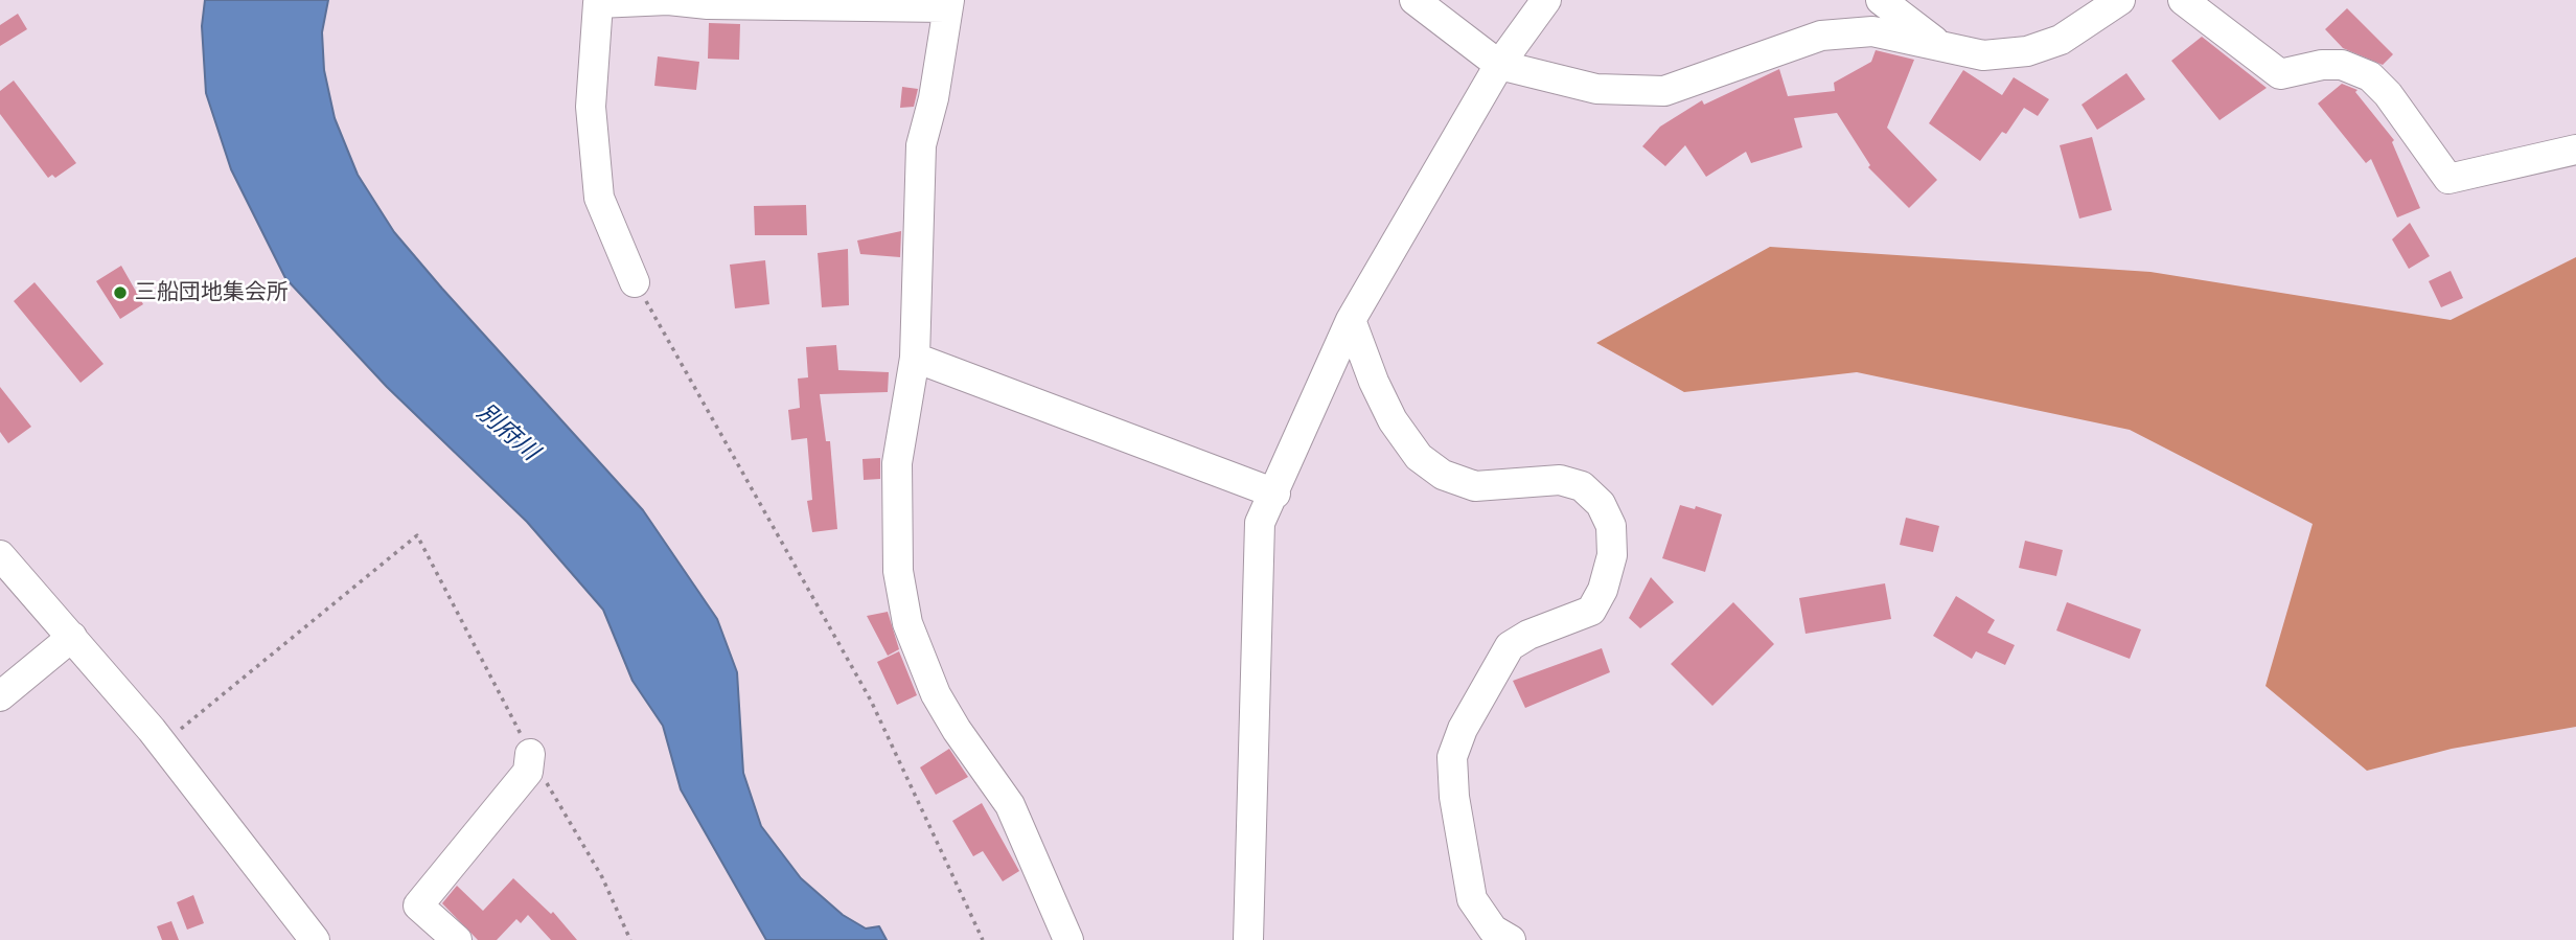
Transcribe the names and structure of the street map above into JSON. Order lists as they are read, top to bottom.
{
  "water": ["別府川"],
  "places": ["三船団地集会所"]
}
